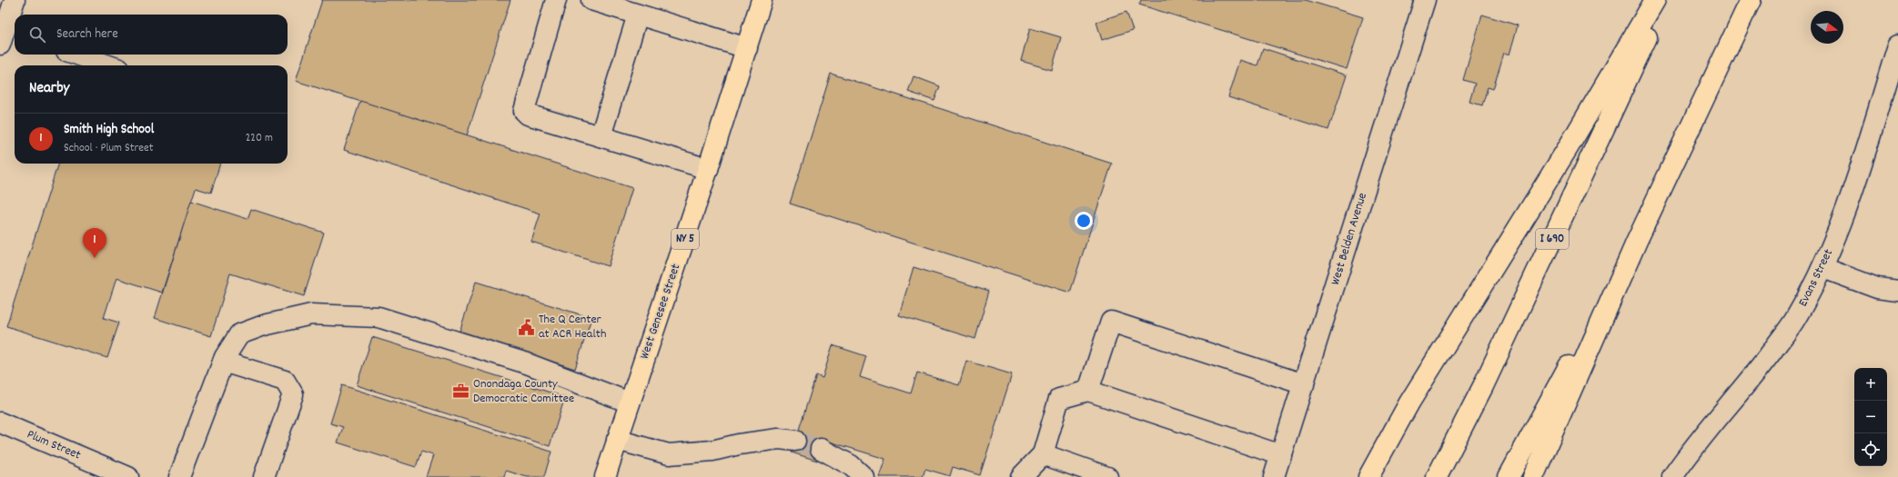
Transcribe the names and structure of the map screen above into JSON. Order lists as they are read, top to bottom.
{
  "streets": {
    "main road": ["NY 5", "I 690", "West Genesee Street"],
    "street": ["West Belden Avenue", "Evans Street", "Plum Street"]
  },
  "places": {
    "public building": ["The Q Center at ACR Health"],
    "office": ["Onondaga County Democratic Comittee"]
  },
  "north": "right",
  "page": {
    "search": "Search here",
    "heading": "Nearby",
    "list": [
      {
        "mark": "1",
        "name": "Smith High School",
        "note": "School · Plum Street",
        "value": "220 m"
      }
    ],
    "pins": "1",
    "map_buttons": ["+", "−"]
  }
}
